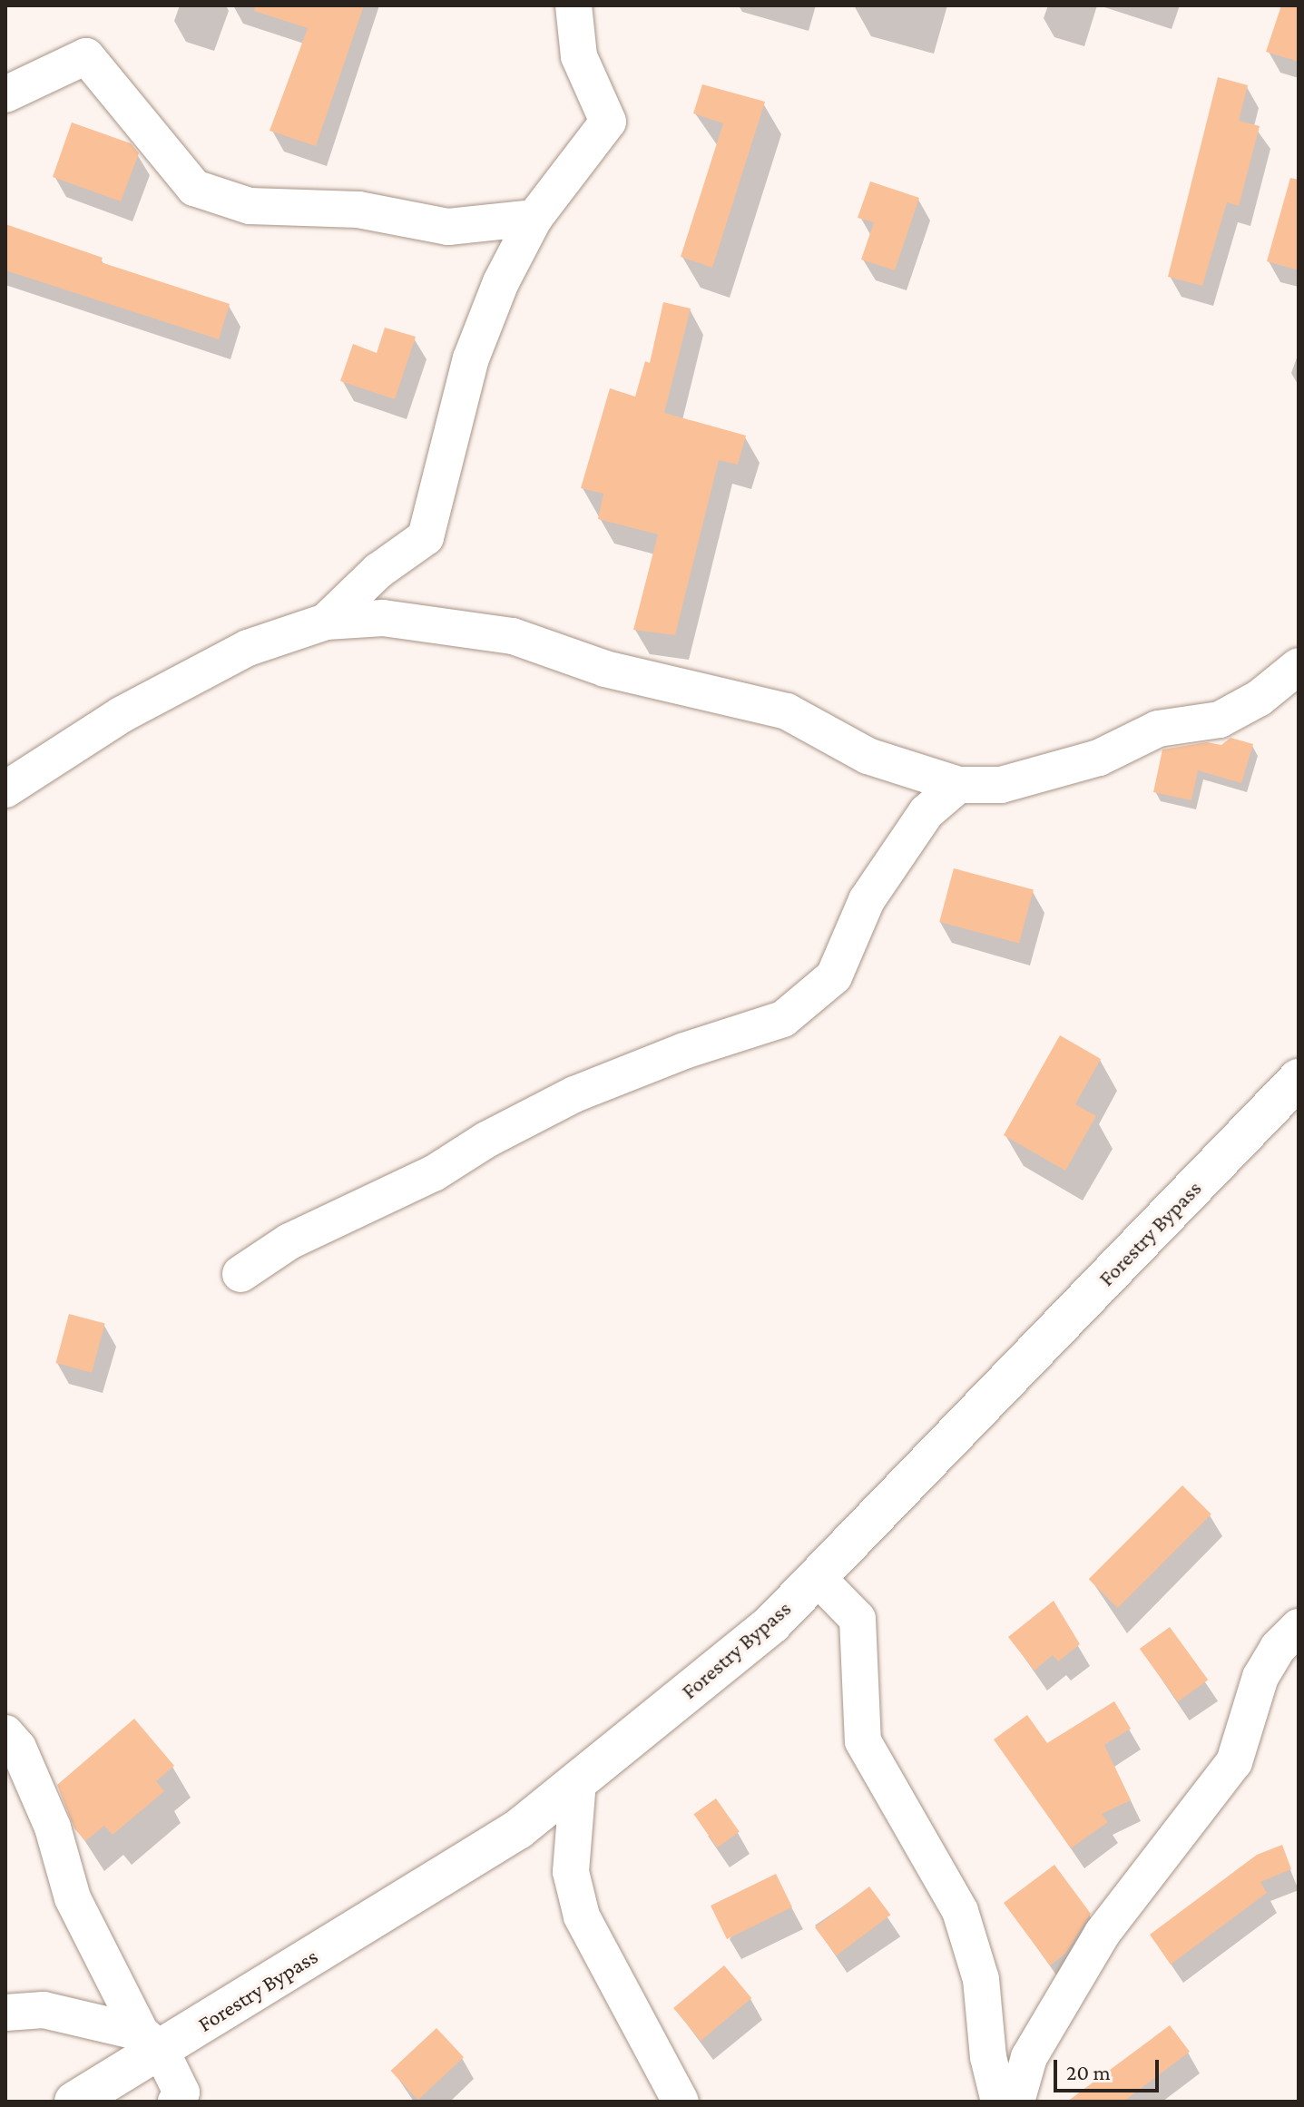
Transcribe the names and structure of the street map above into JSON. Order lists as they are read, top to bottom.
{
  "streets": {
    "street": ["Forestry Bypass"]
  },
  "scale_bar": "20 m"
}
